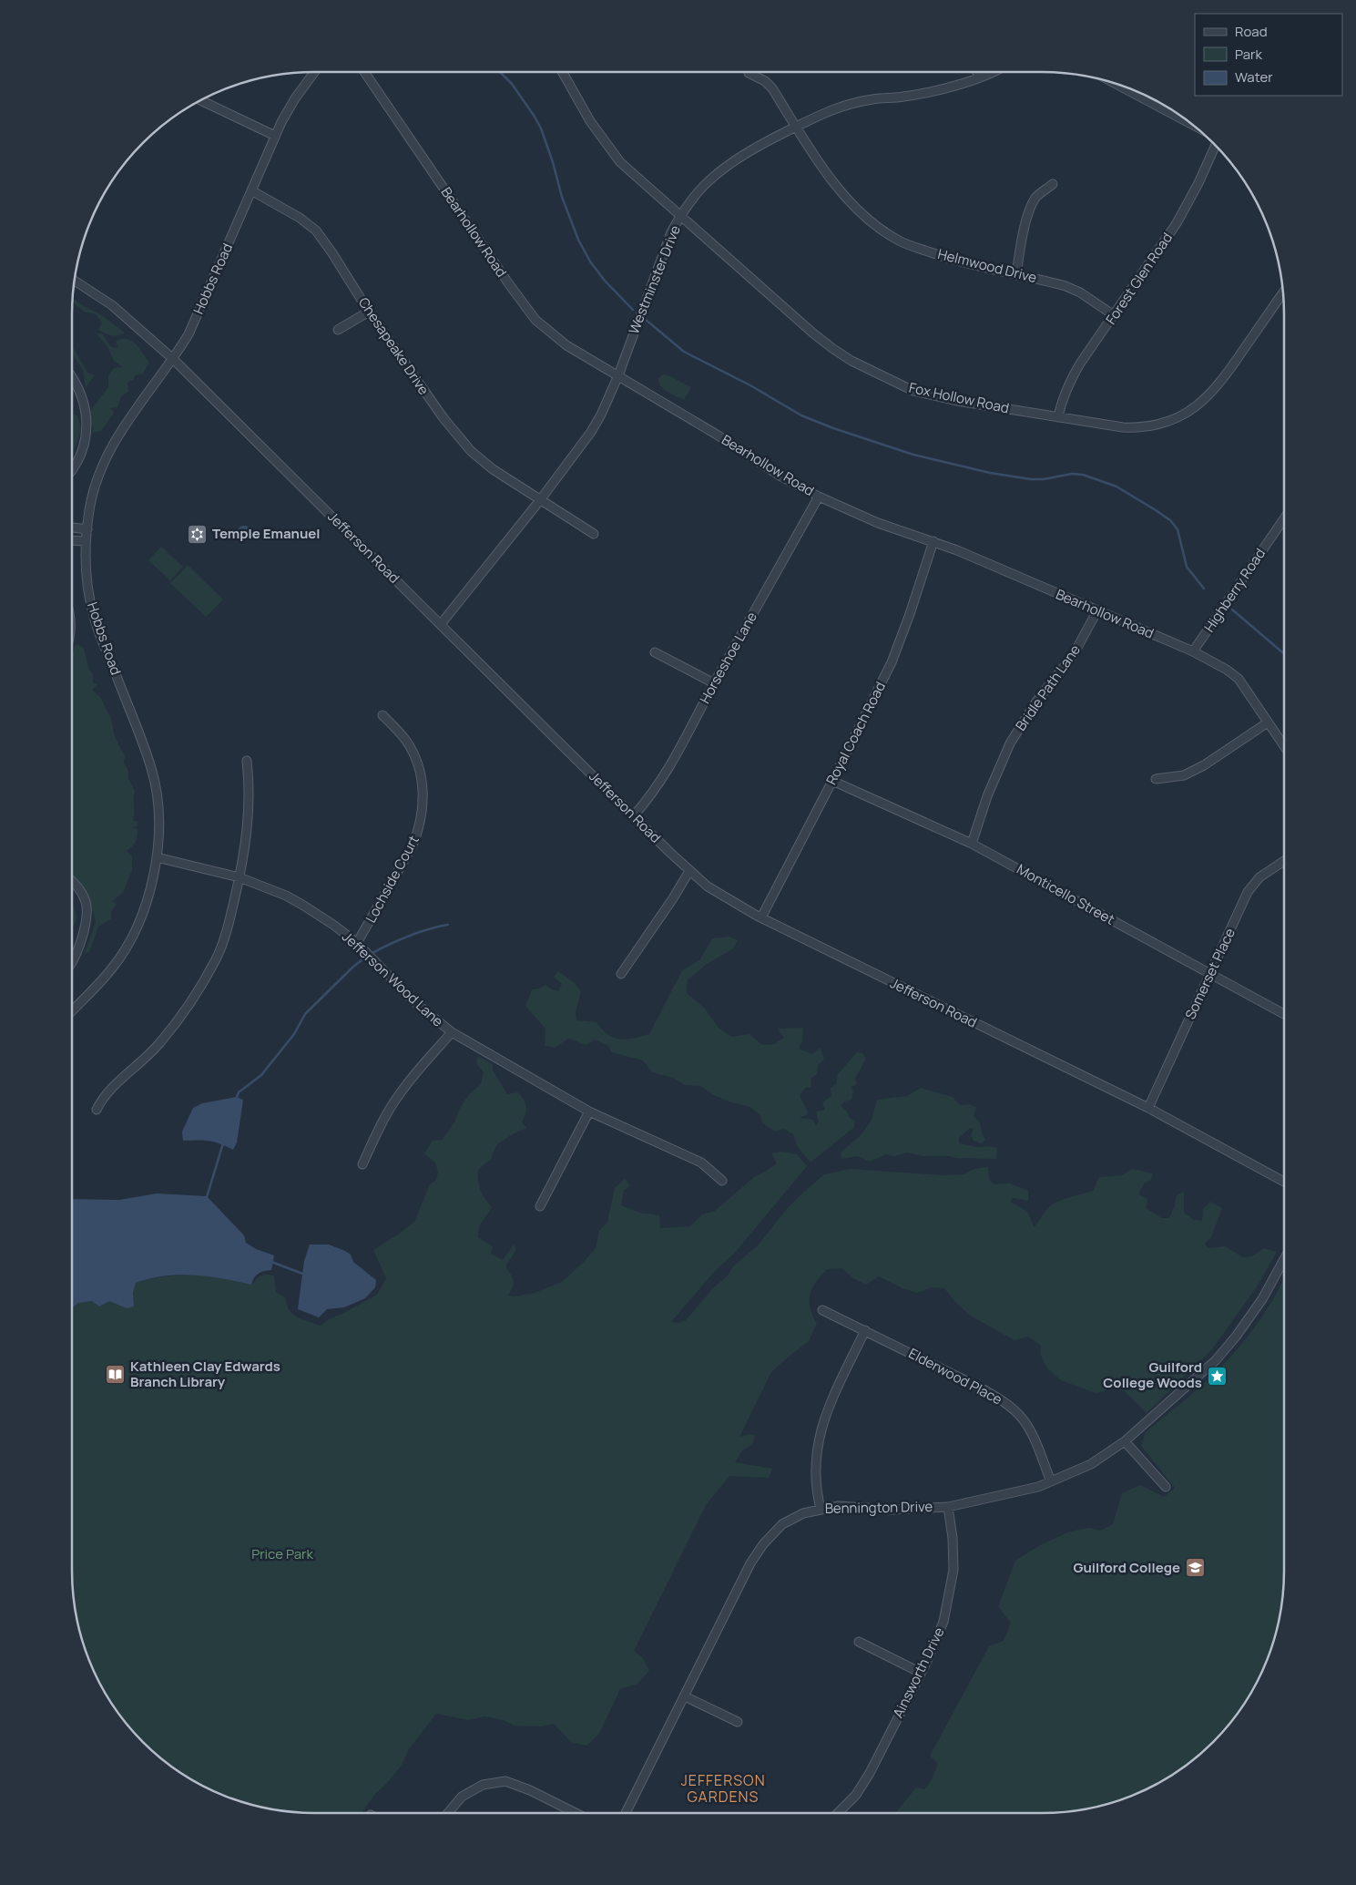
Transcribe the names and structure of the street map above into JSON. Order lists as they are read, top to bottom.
{
  "streets": {
    "street": [
      "Bearhollow Road",
      "Helmwood Drive",
      "Hobbs Road",
      "Forest Glen Road",
      "Westminster Drive",
      "Chesapeake Drive",
      "Fox Hollow Road",
      "Jefferson Road",
      "Highberry Road",
      "Horseshoe Lane",
      "Bridle Path Lane",
      "Royal Coach Road",
      "Lochside Court",
      "Monticello Street",
      "Somerset Place",
      "Jefferson Wood Lane",
      "Elderwood Place",
      "Bennington Drive",
      "Ainsworth Drive"
    ]
  },
  "crossings": [
    ["Bearhollow Road", "Westminster Drive"],
    ["Bearhollow Road", "Highberry Road"],
    ["Bearhollow Road", "Horseshoe Lane"],
    ["Bearhollow Road", "Bridle Path Lane"],
    ["Bearhollow Road", "Royal Coach Road"],
    ["Helmwood Drive", "Forest Glen Road"],
    ["Helmwood Drive", "Westminster Drive"],
    ["Hobbs Road", "Chesapeake Drive"],
    ["Hobbs Road", "Jefferson Road"],
    ["Hobbs Road", "Jefferson Wood Lane"],
    ["Forest Glen Road", "Fox Hollow Road"],
    ["Westminster Drive", "Chesapeake Drive"],
    ["Westminster Drive", "Fox Hollow Road"],
    ["Westminster Drive", "Jefferson Road"],
    ["Jefferson Road", "Horseshoe Lane"],
    ["Jefferson Road", "Royal Coach Road"],
    ["Jefferson Road", "Somerset Place"],
    ["Bridle Path Lane", "Monticello Street"],
    ["Royal Coach Road", "Monticello Street"],
    ["Lochside Court", "Jefferson Wood Lane"],
    ["Monticello Street", "Somerset Place"],
    ["Elderwood Place", "Bennington Drive"],
    ["Bennington Drive", "Ainsworth Drive"]
  ],
  "districts": ["JEFFERSON GARDENS"],
  "parks": ["Price Park"],
  "places": {
    "synagogue": ["Temple Emanuel"],
    "library": ["Kathleen Clay Edwards Branch Library"],
    "place": ["Guilford College Woods"],
    "school or university": ["Guilford College"]
  },
  "legend": ["Road", "Park", "Water"]
}
